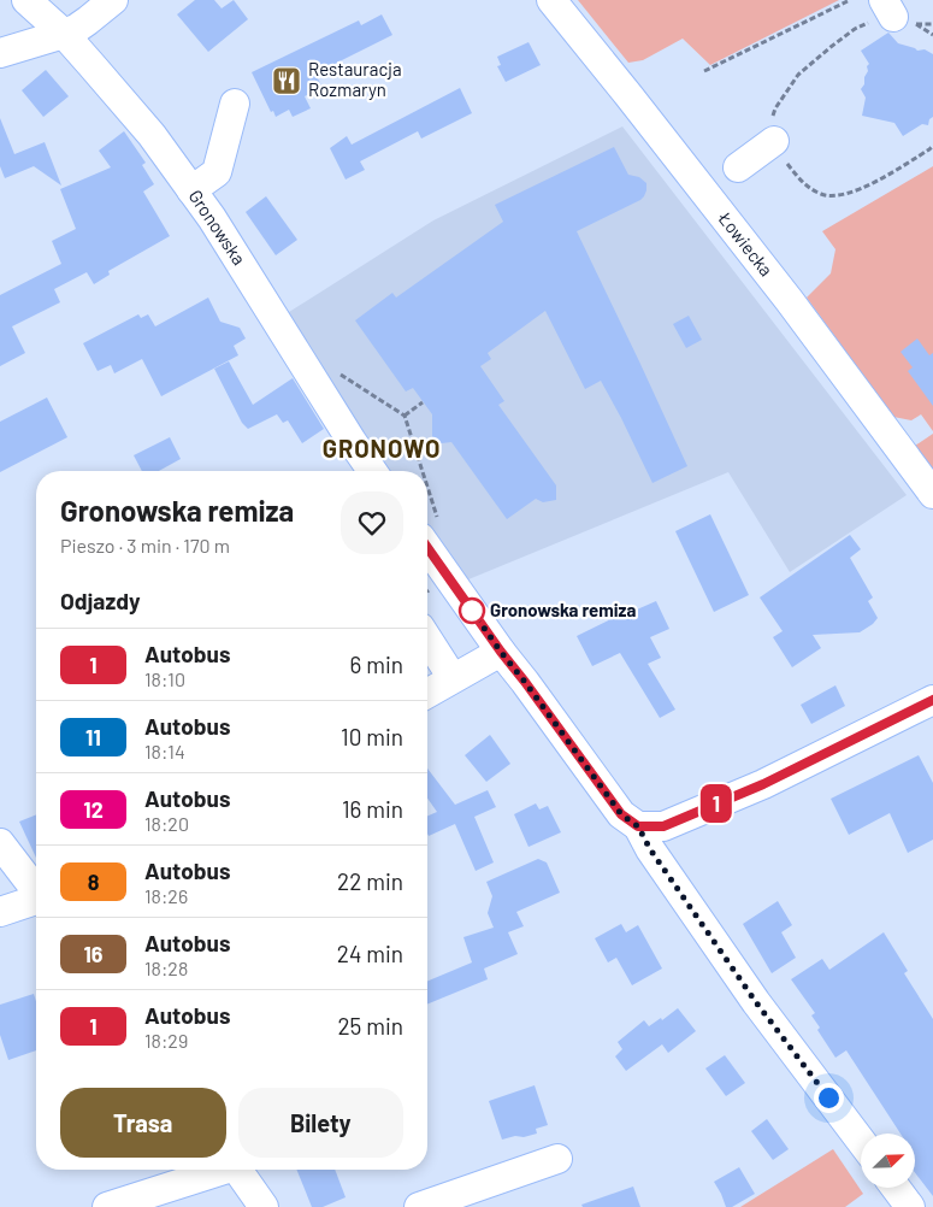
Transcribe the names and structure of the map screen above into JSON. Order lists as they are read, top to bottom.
{
  "streets": {
    "street": ["Gronowska", "Łowiecka"]
  },
  "districts": ["GRONOWO"],
  "places": {
    "restaurant": ["Restauracja Rozmaryn"],
    "other": ["Gronowska remiza"]
  },
  "lines": ["bus line 1"],
  "north": "top right",
  "page": {
    "on_map": "1",
    "heading": [
      ["Gronowska remiza", "Pieszo · 3 min · 170 m"],
      "Odjazdy"
    ],
    "list": [
      {
        "mark": "1",
        "name": "Autobus",
        "note": "18:10",
        "value": "6 min"
      },
      {
        "mark": "11",
        "name": "Autobus",
        "note": "18:14",
        "value": "10 min"
      },
      {
        "mark": "12",
        "name": "Autobus",
        "note": "18:20",
        "value": "16 min"
      },
      {
        "mark": "8",
        "name": "Autobus",
        "note": "18:26",
        "value": "22 min"
      },
      {
        "mark": "16",
        "name": "Autobus",
        "note": "18:28",
        "value": "24 min"
      },
      {
        "mark": "1",
        "name": "Autobus",
        "note": "18:29",
        "value": "25 min"
      }
    ],
    "buttons": ["Trasa", "Bilety"]
  }
}
